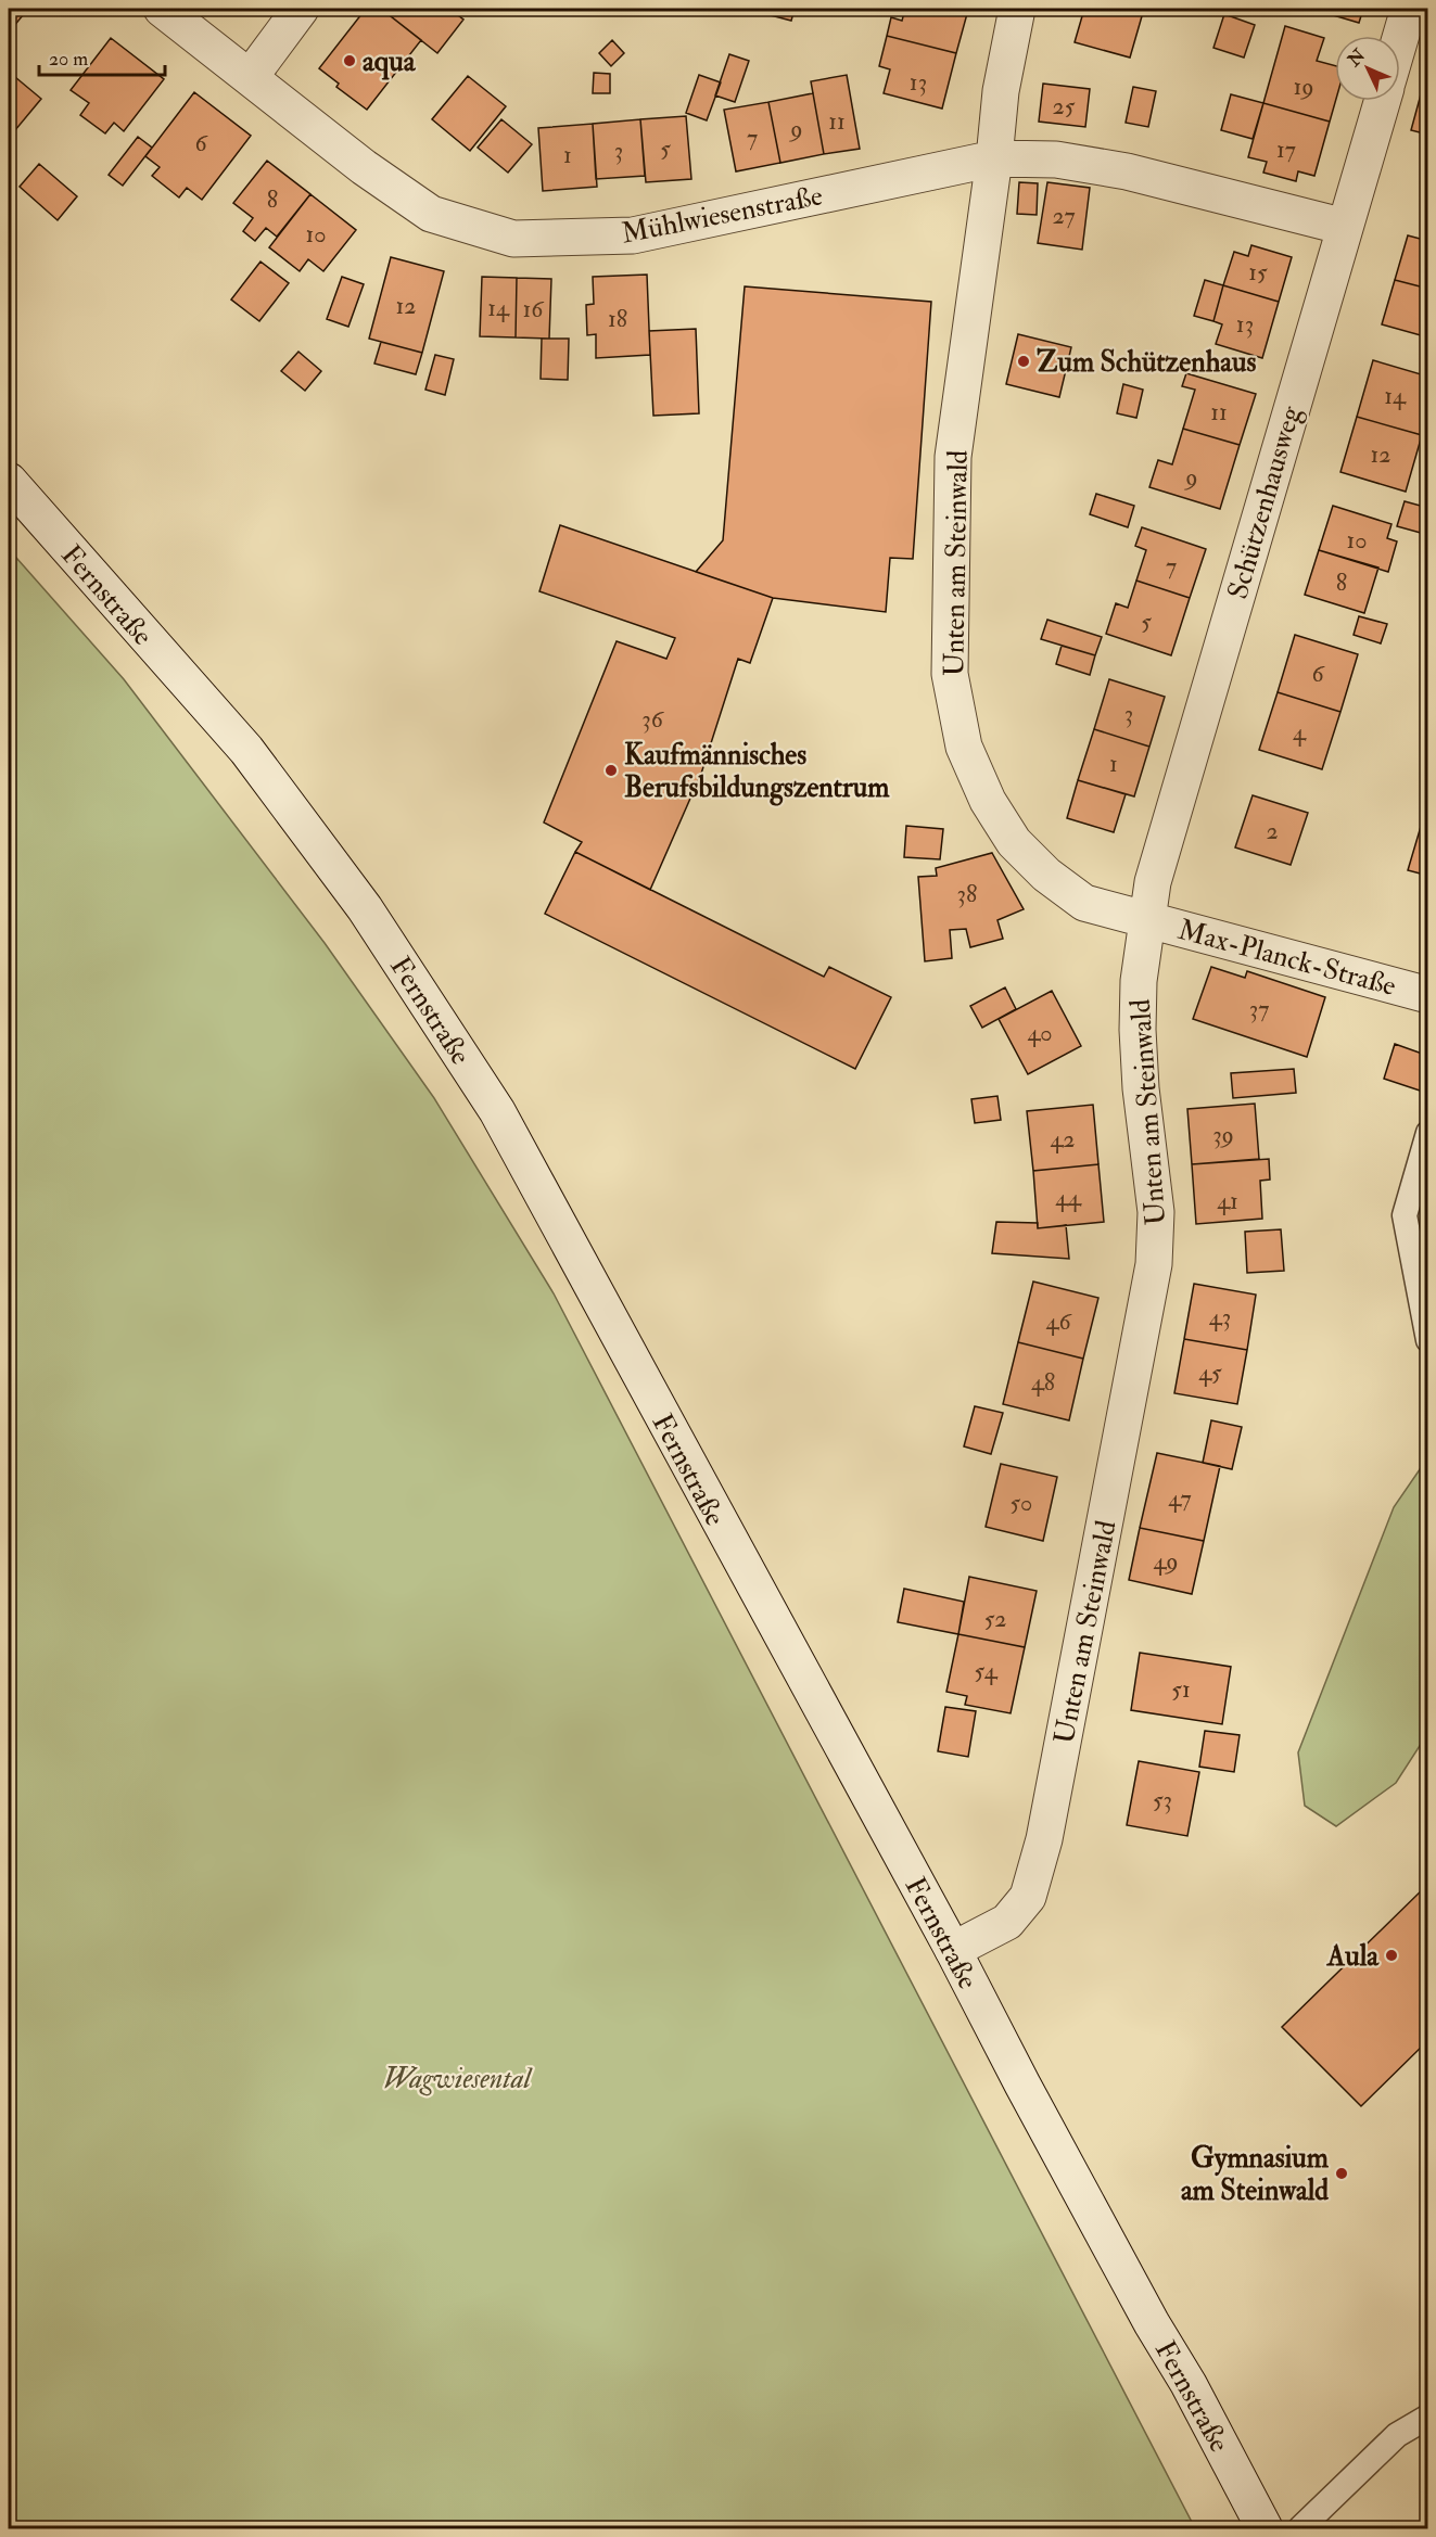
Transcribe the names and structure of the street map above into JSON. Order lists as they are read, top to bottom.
{
  "streets": {
    "street": [
      "Mühlwiesenstraße",
      "Schützenhausweg",
      "Unten am Steinwald",
      "Fernstraße",
      "Max-Planck-Straße"
    ]
  },
  "crossings": [
    ["Mühlwiesenstraße", "Schützenhausweg"],
    ["Mühlwiesenstraße", "Unten am Steinwald"],
    ["Schützenhausweg", "Unten am Steinwald"],
    ["Schützenhausweg", "Max-Planck-Straße"],
    ["Unten am Steinwald", "Fernstraße"],
    ["Unten am Steinwald", "Max-Planck-Straße"]
  ],
  "parks": ["Wagwiesental"],
  "places": [
    "aqua",
    "Zum Schützenhaus",
    "Kaufmännisches Berufsbildungszentrum",
    "Aula",
    "Gymnasium am Steinwald"
  ],
  "house_numbers": [
    "13",
    "19",
    "25",
    "11",
    "9",
    "7",
    "6",
    "5",
    "17",
    "3",
    "1",
    "8",
    "27",
    "10",
    "15",
    "12",
    "14",
    "16",
    "18",
    "13",
    "14",
    "11",
    "12",
    "9",
    "10",
    "7",
    "8",
    "5",
    "6",
    "3",
    "36",
    "4",
    "1",
    "2",
    "38",
    "37",
    "40",
    "39",
    "42",
    "44",
    "41",
    "43",
    "46",
    "45",
    "48",
    "47",
    "50",
    "49",
    "52",
    "54",
    "51",
    "53"
  ],
  "scale_bar": "20 m",
  "north": "top left"
}
